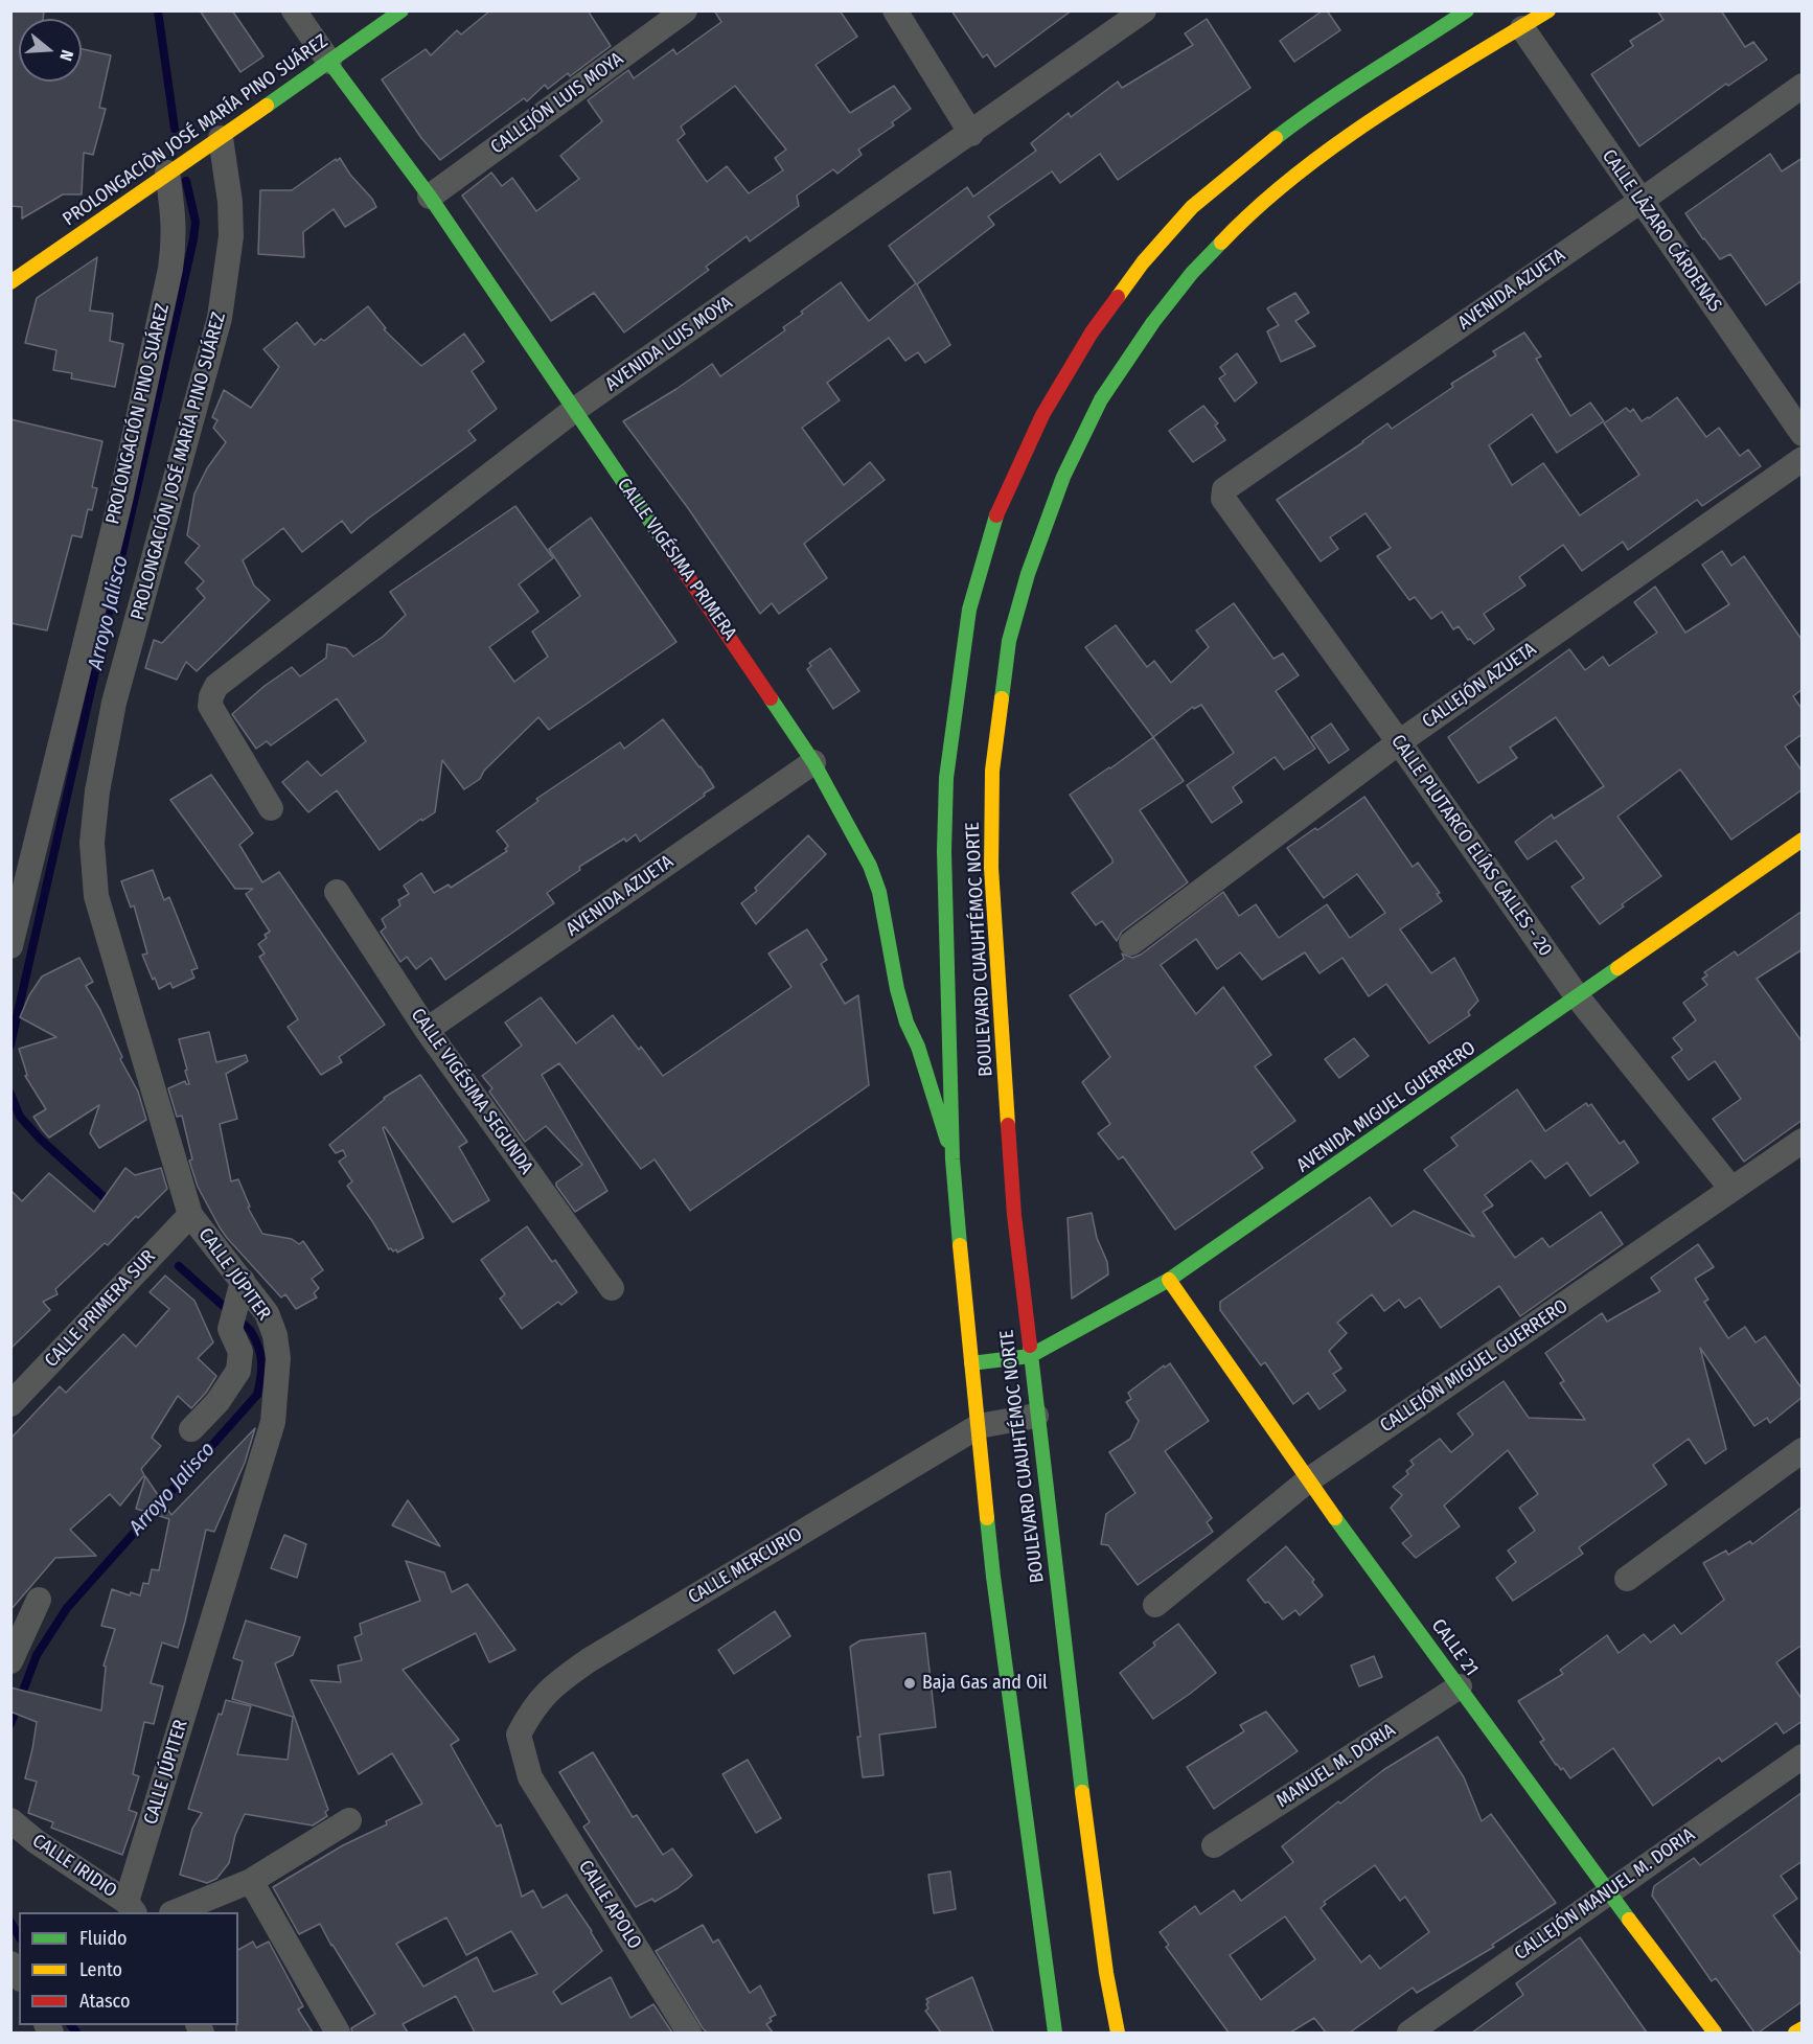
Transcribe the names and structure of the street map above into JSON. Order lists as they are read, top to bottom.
{
  "streets": {
    "main road": [
      "PROLONGACIÒN JOSÉ MARÍA PINO SUÁREZ",
      "CALLE VIGÉSIMA PRIMERA",
      "BOULEVARD CUAUHTÉMOC NORTE",
      "AVENIDA MIGUEL GUERRERO",
      "CALLE 21"
    ],
    "street": [
      "CALLEJÓN LUIS MOYA",
      "CALLE LÁZARO CÁRDENAS",
      "AVENIDA AZUETA",
      "AVENIDA LUIS MOYA",
      "PROLONGACIÓN PINO SUÁREZ",
      "PROLONGACIÓN JOSÉ MARÍA PINO SUÁREZ",
      "CALLEJÓN AZUETA",
      "CALLE PLUTARCO ELÍAS CALLES - 20",
      "CALLE VIGÉSIMA SEGUNDA",
      "CALLE JÚPITER",
      "CALLE PRIMERA SUR",
      "CALLEJÓN MIGUEL GUERRERO",
      "CALLE MERCURIO",
      "MANUEL M. DORIA",
      "CALLE IRIDIO",
      "CALLEJÓN MANUEL M. DORIA",
      "CALLE APOLO"
    ]
  },
  "crossings": [
    ["CALLEJÓN LUIS MOYA", "CALLE VIGÉSIMA PRIMERA"],
    ["PROLONGACIÒN JOSÉ MARÍA PINO SUÁREZ", "PROLONGACIÓN PINO SUÁREZ"],
    ["PROLONGACIÒN JOSÉ MARÍA PINO SUÁREZ", "PROLONGACIÓN JOSÉ MARÍA PINO SUÁREZ"],
    ["PROLONGACIÒN JOSÉ MARÍA PINO SUÁREZ", "CALLE VIGÉSIMA PRIMERA"],
    ["CALLE LÁZARO CÁRDENAS", "AVENIDA AZUETA"],
    ["CALLE LÁZARO CÁRDENAS", "BOULEVARD CUAUHTÉMOC NORTE"],
    ["AVENIDA AZUETA", "CALLE VIGÉSIMA PRIMERA"],
    ["AVENIDA AZUETA", "CALLE PLUTARCO ELÍAS CALLES - 20"],
    ["AVENIDA AZUETA", "CALLE VIGÉSIMA SEGUNDA"],
    ["AVENIDA LUIS MOYA", "CALLE VIGÉSIMA PRIMERA"],
    ["PROLONGACIÓN JOSÉ MARÍA PINO SUÁREZ", "CALLE JÚPITER"],
    ["CALLE VIGÉSIMA PRIMERA", "BOULEVARD CUAUHTÉMOC NORTE"],
    ["CALLEJÓN AZUETA", "CALLE PLUTARCO ELÍAS CALLES - 20"],
    ["CALLE PLUTARCO ELÍAS CALLES - 20", "AVENIDA MIGUEL GUERRERO"],
    ["CALLE PLUTARCO ELÍAS CALLES - 20", "CALLEJÓN MIGUEL GUERRERO"],
    ["BOULEVARD CUAUHTÉMOC NORTE", "AVENIDA MIGUEL GUERRERO"],
    ["BOULEVARD CUAUHTÉMOC NORTE", "CALLE MERCURIO"],
    ["AVENIDA MIGUEL GUERRERO", "CALLE 21"],
    ["CALLE JÚPITER", "CALLE PRIMERA SUR"],
    ["CALLE JÚPITER", "CALLE IRIDIO"],
    ["CALLEJÓN MIGUEL GUERRERO", "CALLE 21"],
    ["CALLE MERCURIO", "CALLE APOLO"],
    ["CALLE 21", "MANUEL M. DORIA"],
    ["CALLE 21", "CALLEJÓN MANUEL M. DORIA"]
  ],
  "water": ["Arroyo Jalisco"],
  "places": ["Baja Gas and Oil"],
  "legend": ["Fluido", "Lento", "Atasco"],
  "north": "right"
}
